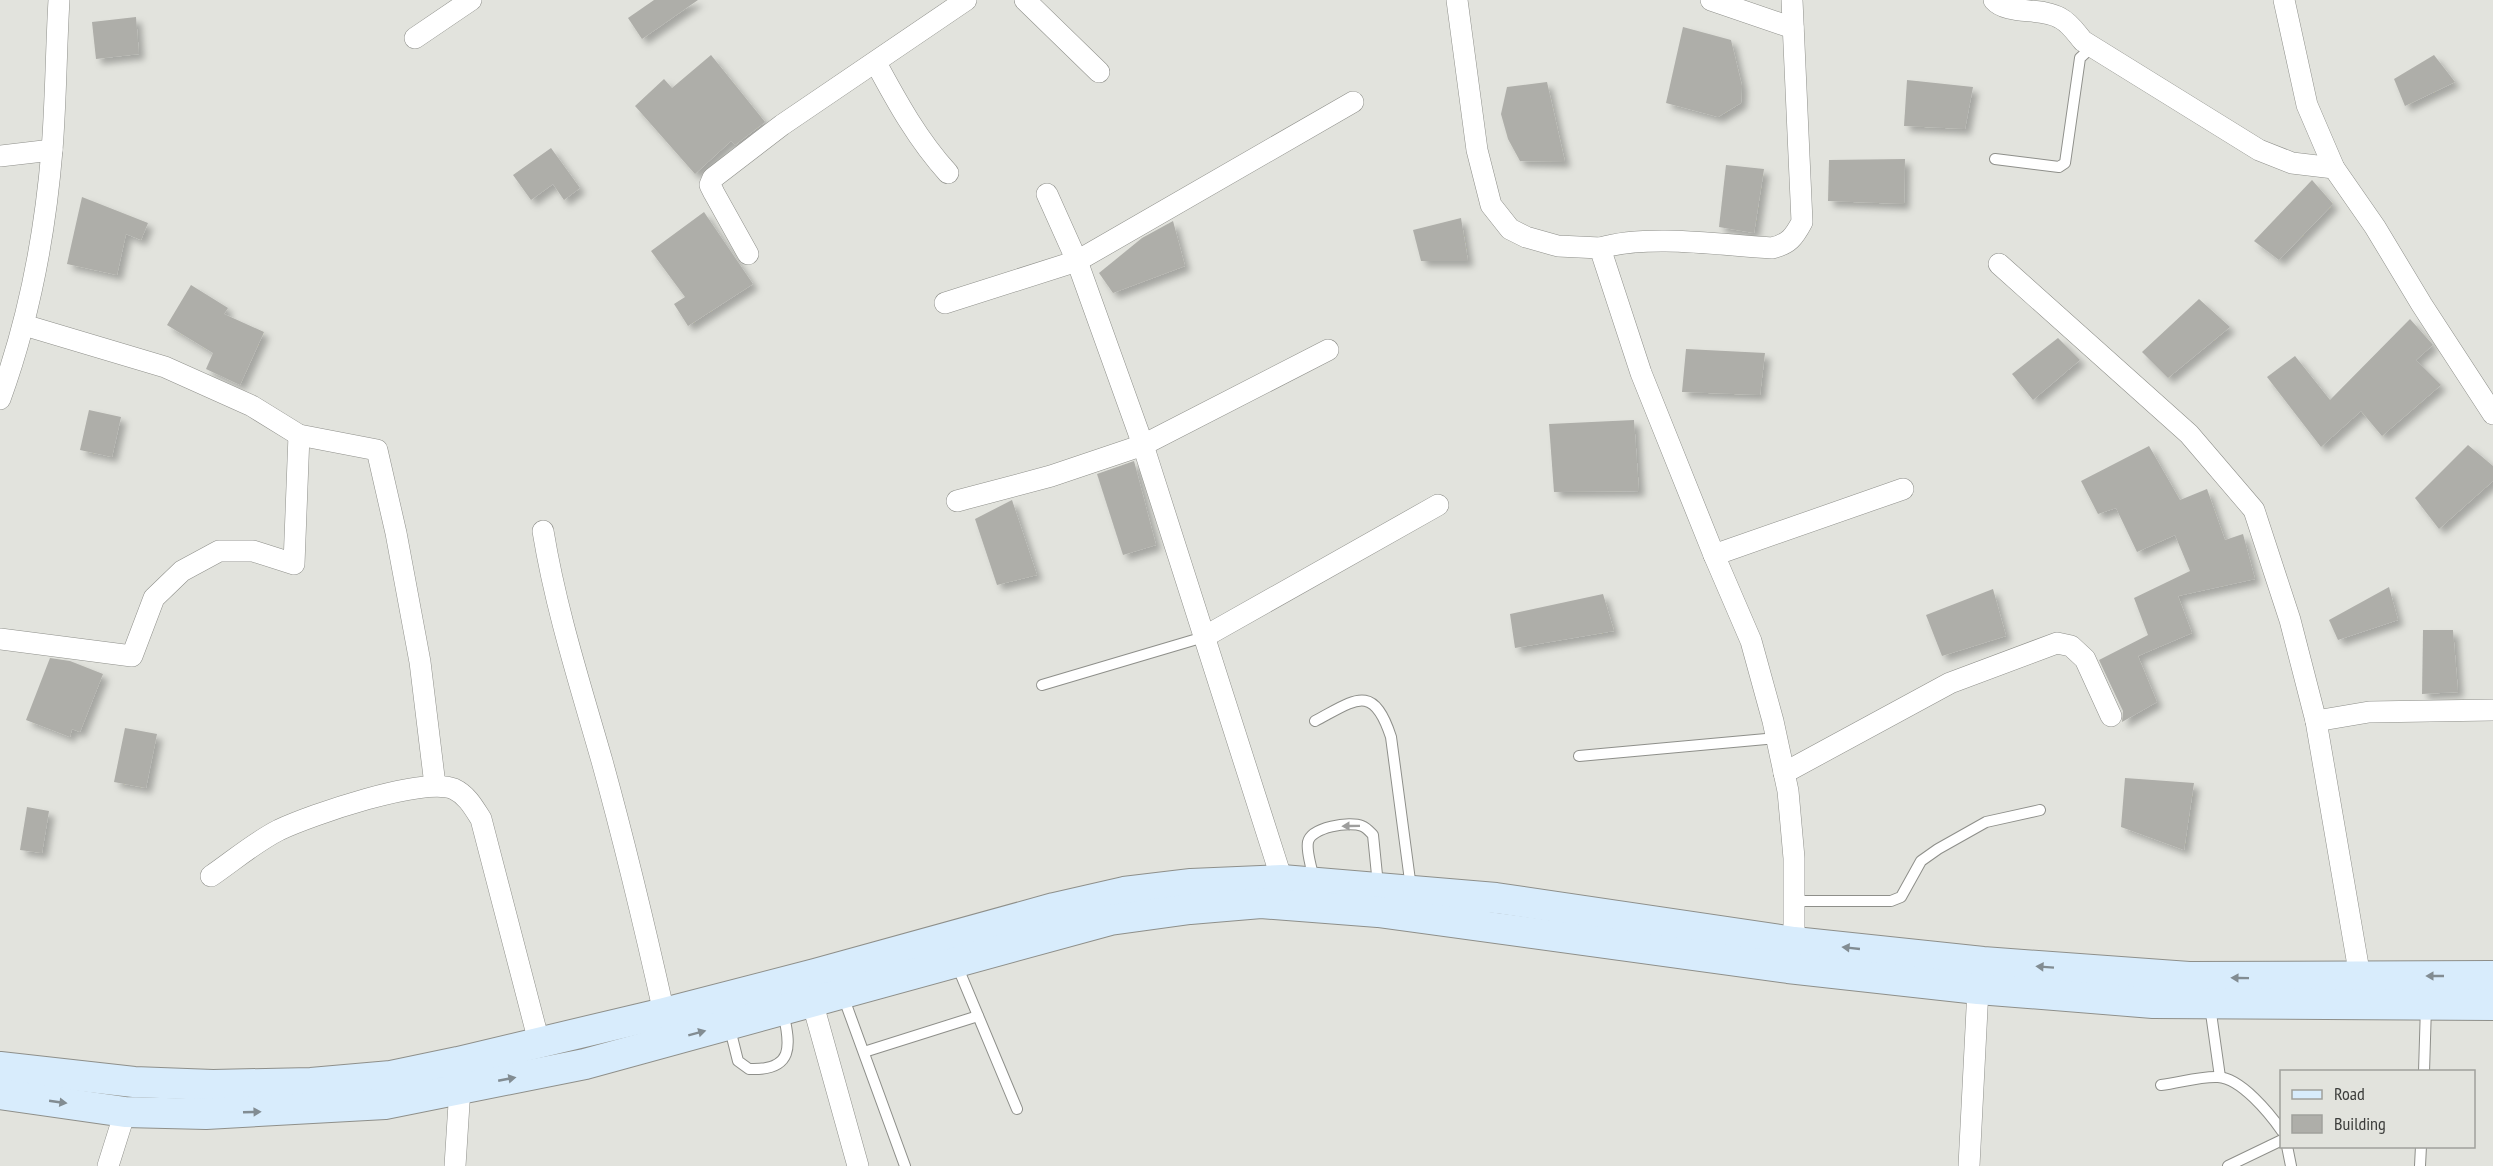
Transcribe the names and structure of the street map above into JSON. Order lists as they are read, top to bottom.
{
  "legend": ["Road", "Building"]
}
